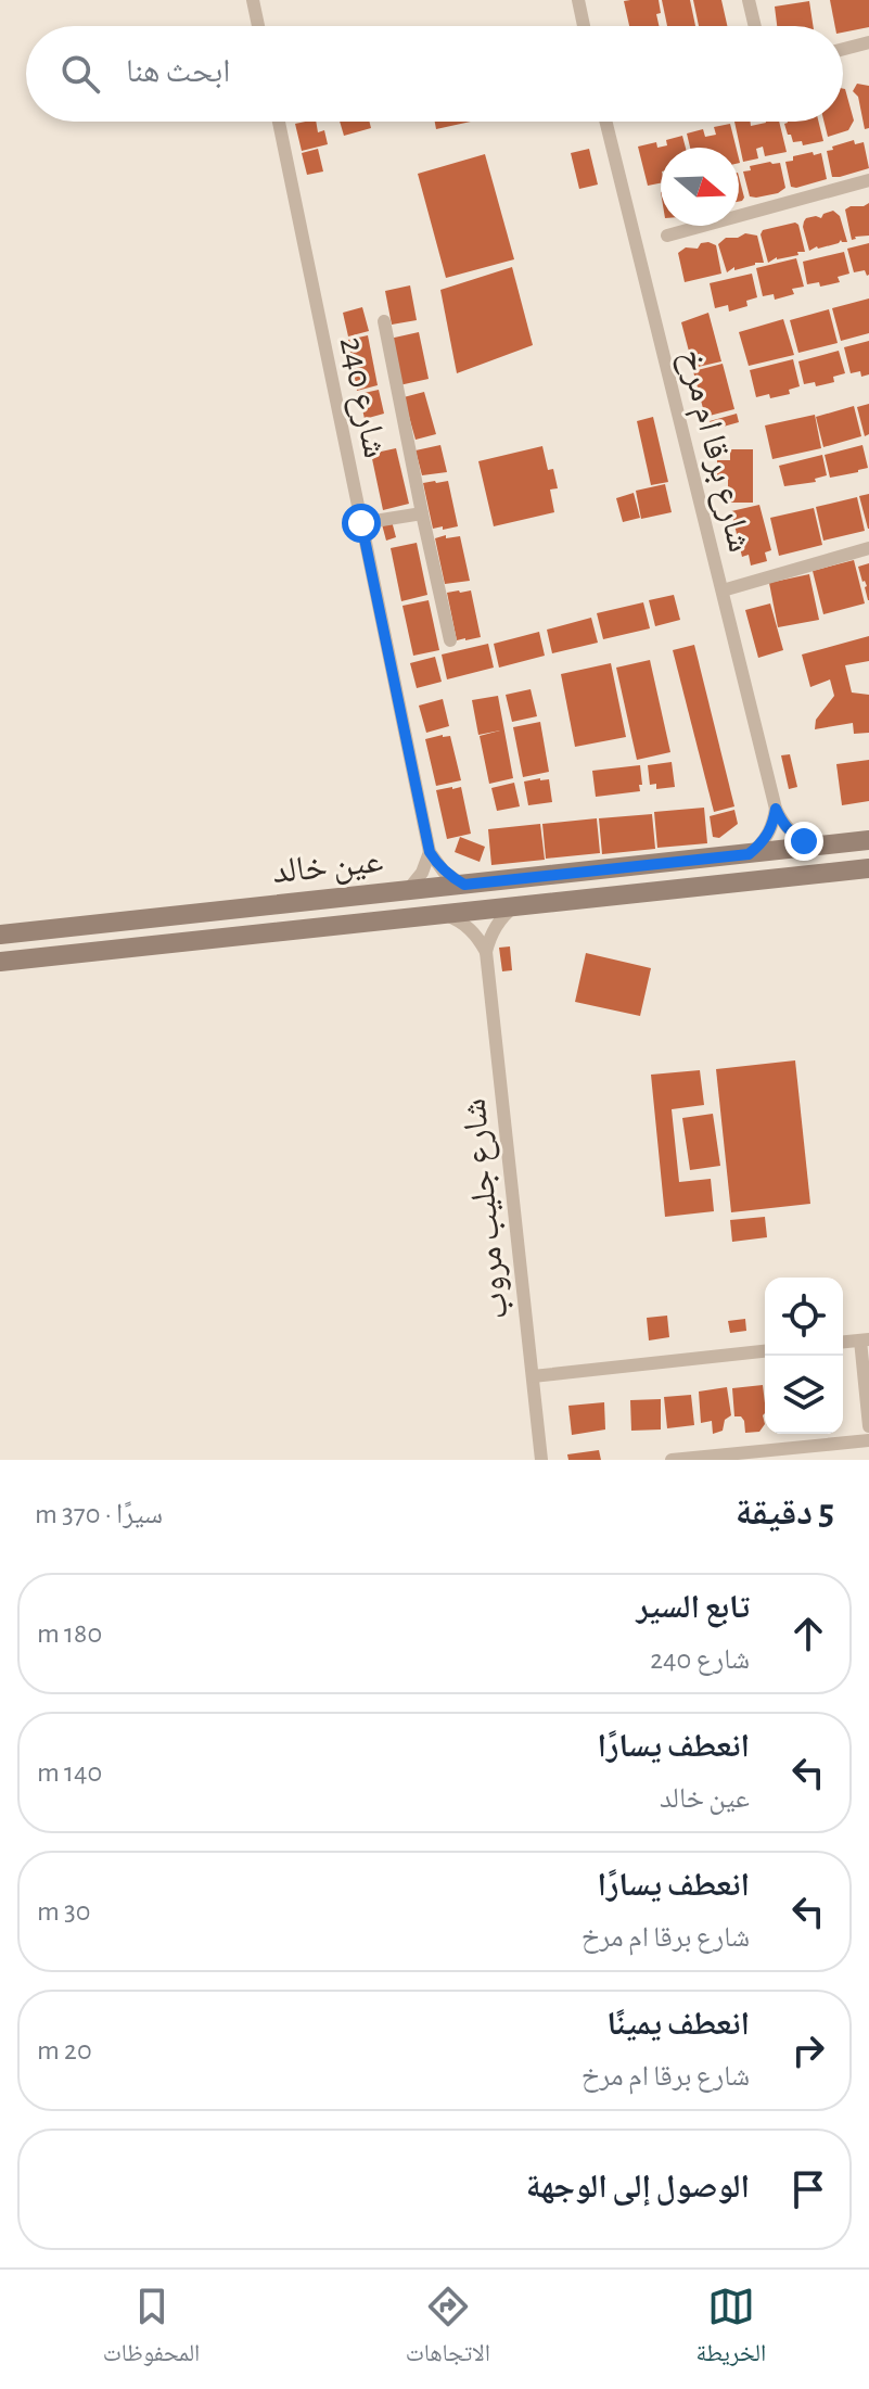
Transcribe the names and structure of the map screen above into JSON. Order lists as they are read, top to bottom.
{
  "streets": {
    "street": [
      "شارع 240",
      "شارع برقا ام مرخ",
      "عين خالد",
      "شارع جليب مروب"
    ]
  },
  "crossings": [
    ["شارع برقا ام مرخ", "عين خالد"]
  ],
  "north": "right",
  "page": {
    "search": "ابحث هنا",
    "heading": ["5 دقيقة", "سيرًا · 370 m"],
    "list": [
      ["تابع السير", "شارع 240", "180 m"],
      ["انعطف يسارًا", "عين خالد", "140 m"],
      ["انعطف يسارًا", "شارع برقا ام مرخ", "30 m"],
      ["انعطف يمينًا", "شارع برقا ام مرخ", "20 m"],
      "الوصول إلى الوجهة"
    ],
    "nav": ["الخريطة", "الاتجاهات", "المحفوظات"]
  }
}
